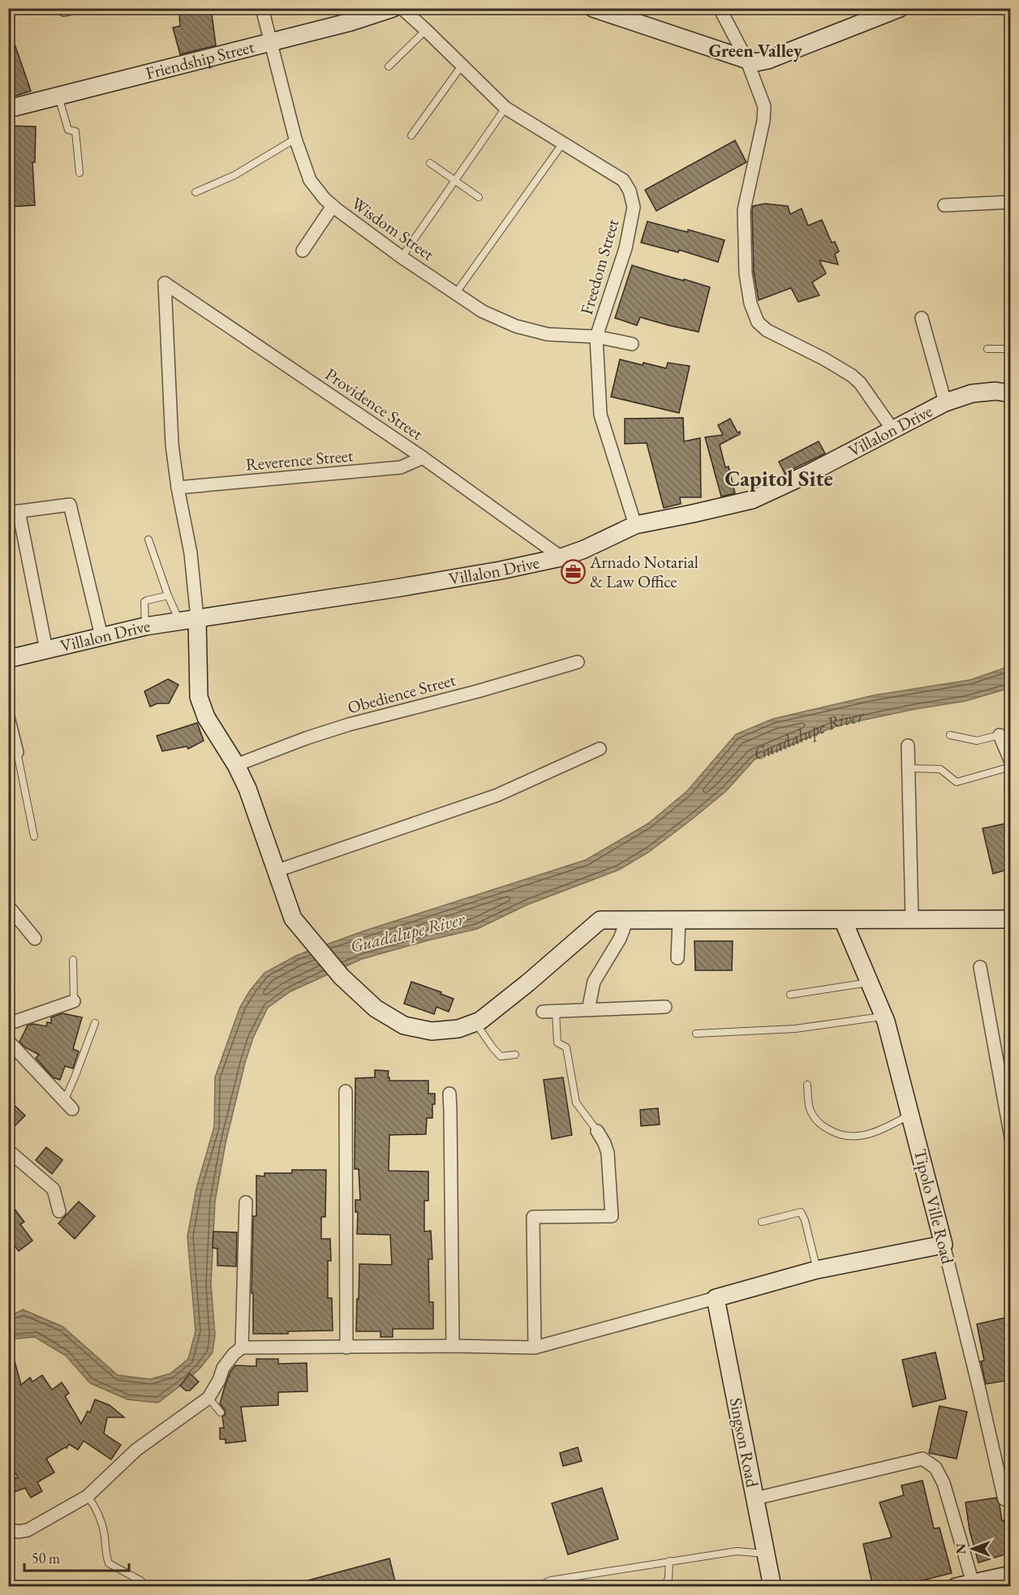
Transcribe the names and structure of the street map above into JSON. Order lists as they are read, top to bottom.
{
  "streets": {
    "street": [
      "Friendship Street",
      "Wisdom Street",
      "Freedom Street",
      "Providence Street",
      "Villalon Drive",
      "Reverence Street",
      "Obedience Street",
      "Tipolo Ville Road",
      "Singson Road"
    ]
  },
  "crossings": [
    ["Friendship Street", "Wisdom Street"],
    ["Friendship Street", "Freedom Street"],
    ["Wisdom Street", "Freedom Street"],
    ["Freedom Street", "Villalon Drive"],
    ["Providence Street", "Villalon Drive"],
    ["Providence Street", "Reverence Street"]
  ],
  "districts": ["Green Valley", "Capitol Site"],
  "water": ["Guadalupe River"],
  "places": {
    "office": ["Arnado Notarial & Law Office"]
  },
  "scale_bar": "50 m",
  "north": "left"
}
